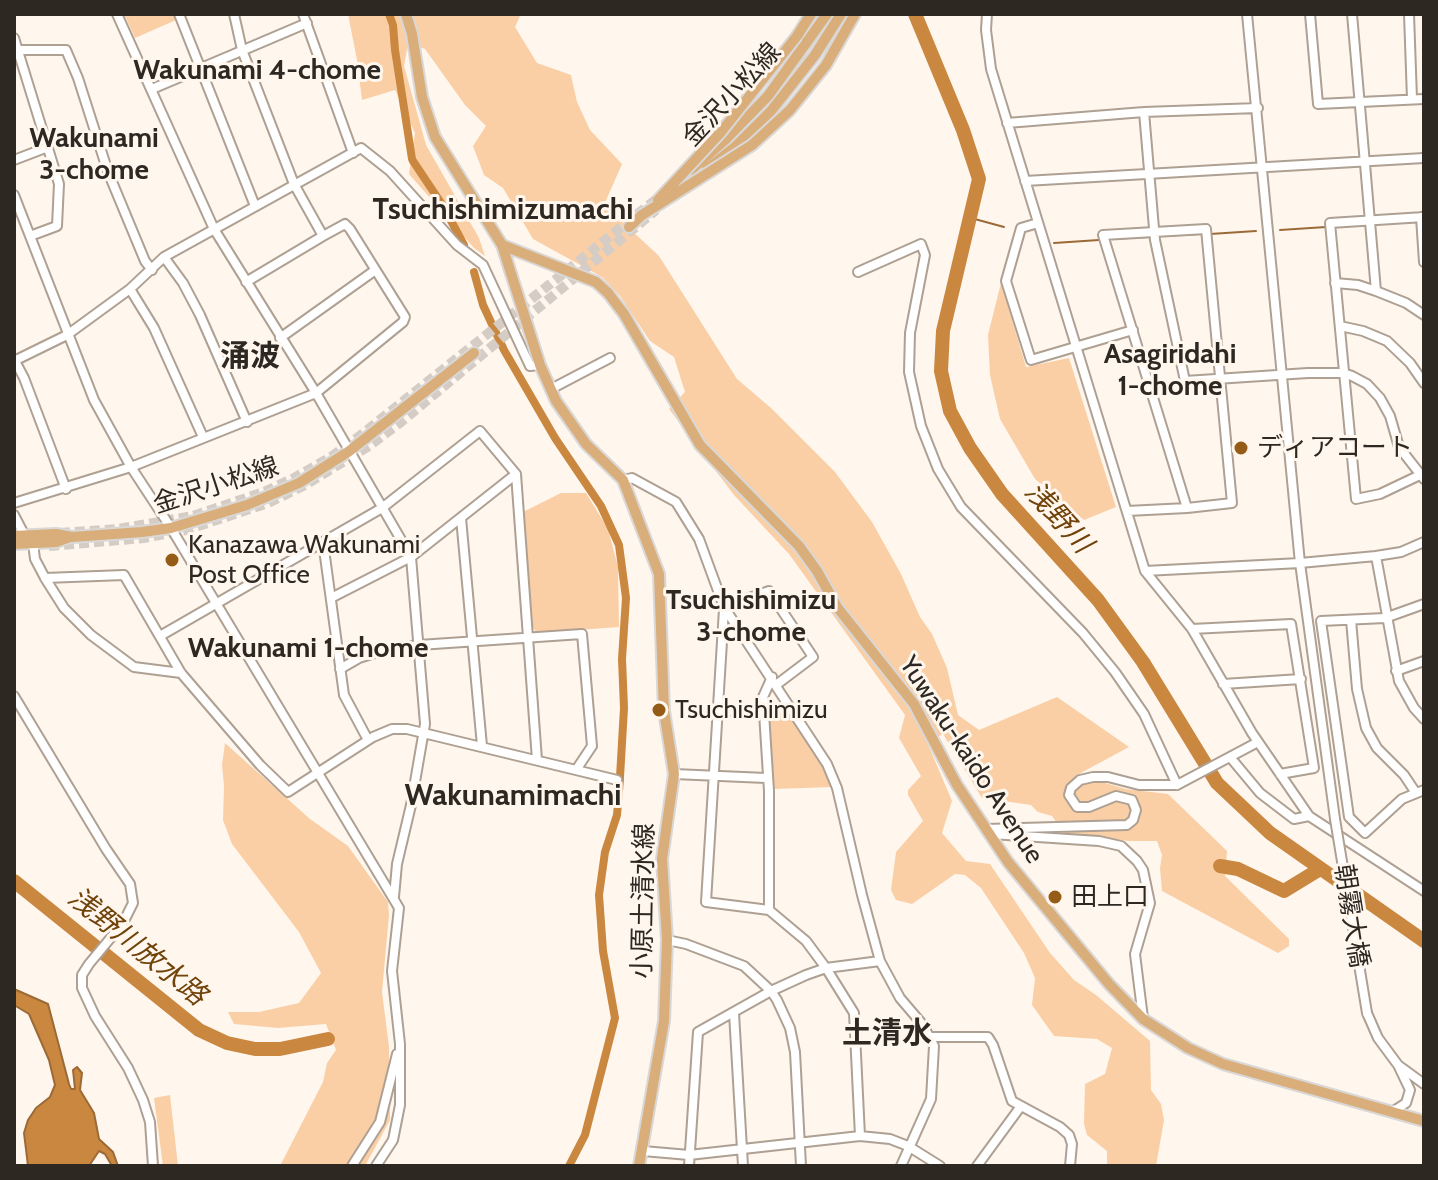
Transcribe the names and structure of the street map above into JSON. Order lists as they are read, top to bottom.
{
  "streets": {
    "main road": ["金沢小松線", "Yuwaku-kaido Avenue", "小原土清水線"],
    "street": ["朝霧大橋"]
  },
  "crossings": [
    ["Yuwaku-kaido Avenue", "小原土清水線"]
  ],
  "districts": [
    "Wakunami 4-chome",
    "Wakunami 3-chome",
    "Tsuchishimizumachi",
    "Asagiridahi 1-chome",
    "涌波",
    "Tsuchishimizu 3-chome",
    "Wakunami 1-chome",
    "Wakunamimachi",
    "土清水"
  ],
  "water": ["浅野川", "浅野川放水路"],
  "places": [
    "ディアコート",
    "Kanazawa Wakunami Post Office",
    "Tsuchishimizu",
    "田上口"
  ]
}
